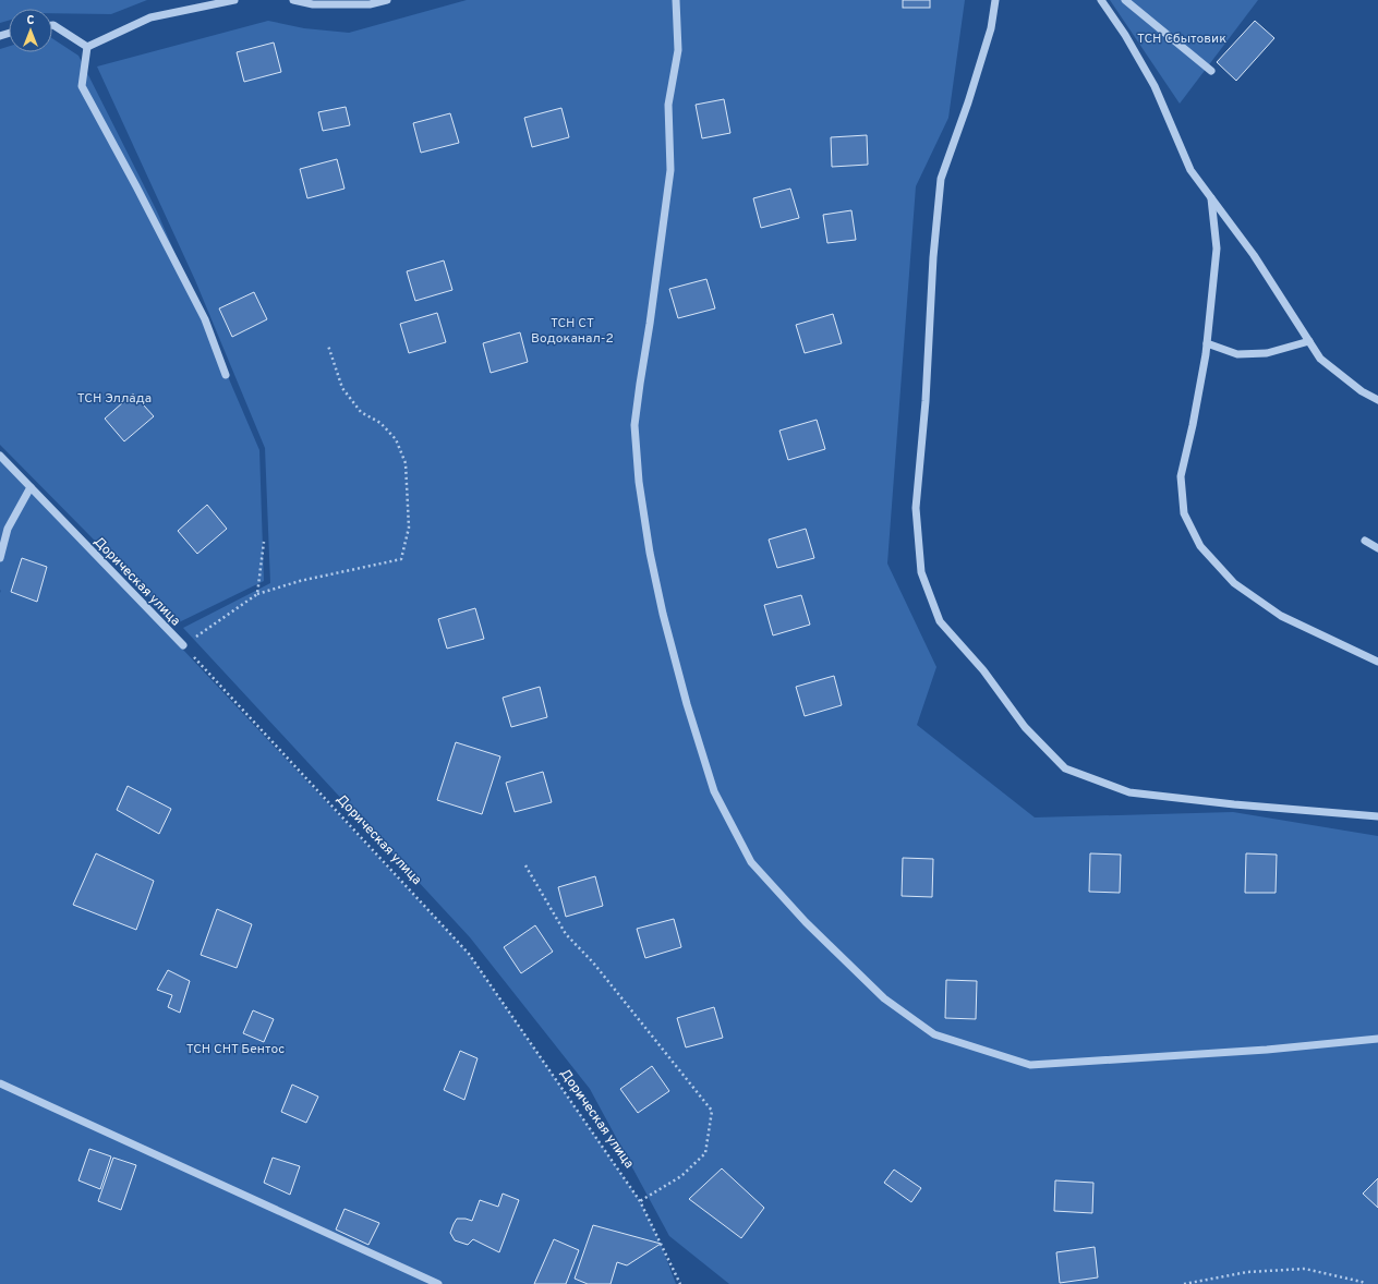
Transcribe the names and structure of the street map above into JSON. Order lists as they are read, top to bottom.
{
  "streets": {
    "lane": ["Дорическая улица"]
  },
  "parks": [
    "ТСН Сбытовик",
    "ТСН СТ Водоканал-2",
    "ТСН Эллада",
    "ТСН СНТ Бентос"
  ],
  "north": "top"
}
